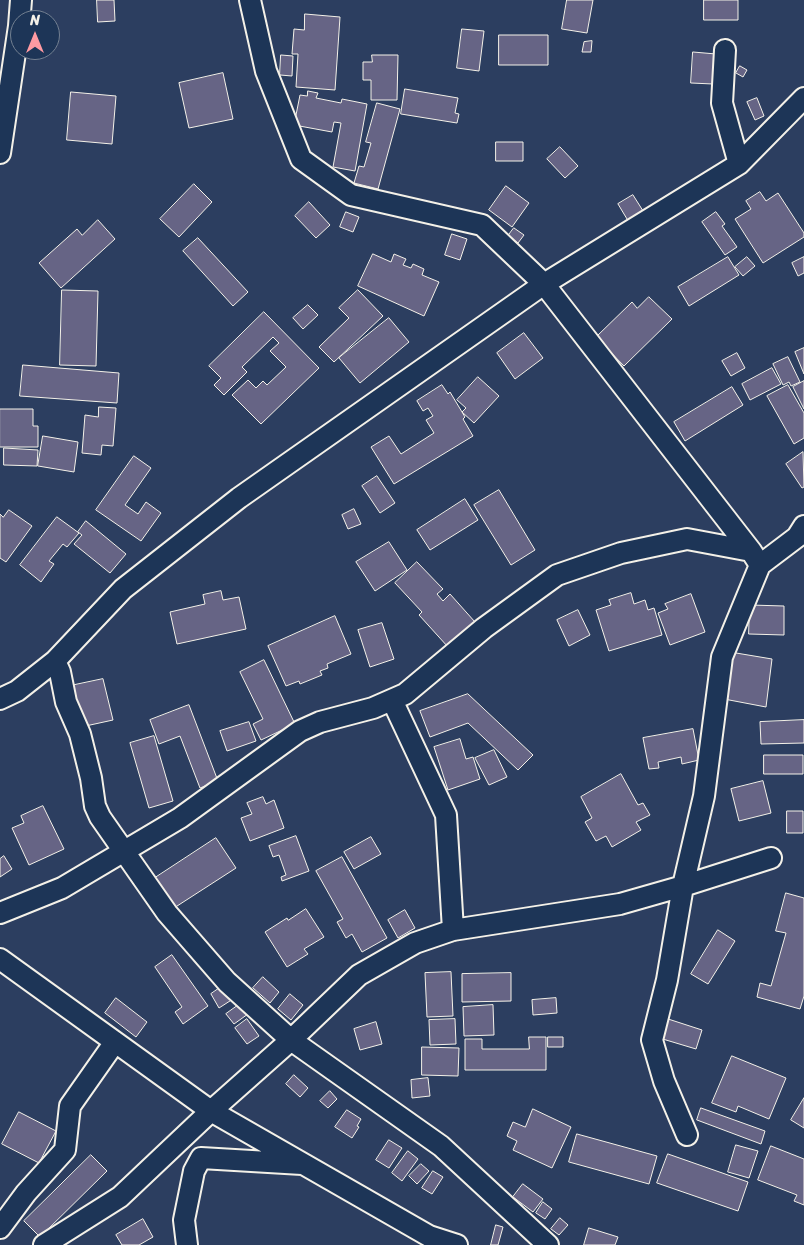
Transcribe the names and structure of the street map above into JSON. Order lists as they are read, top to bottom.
{
  "north": "top"
}
